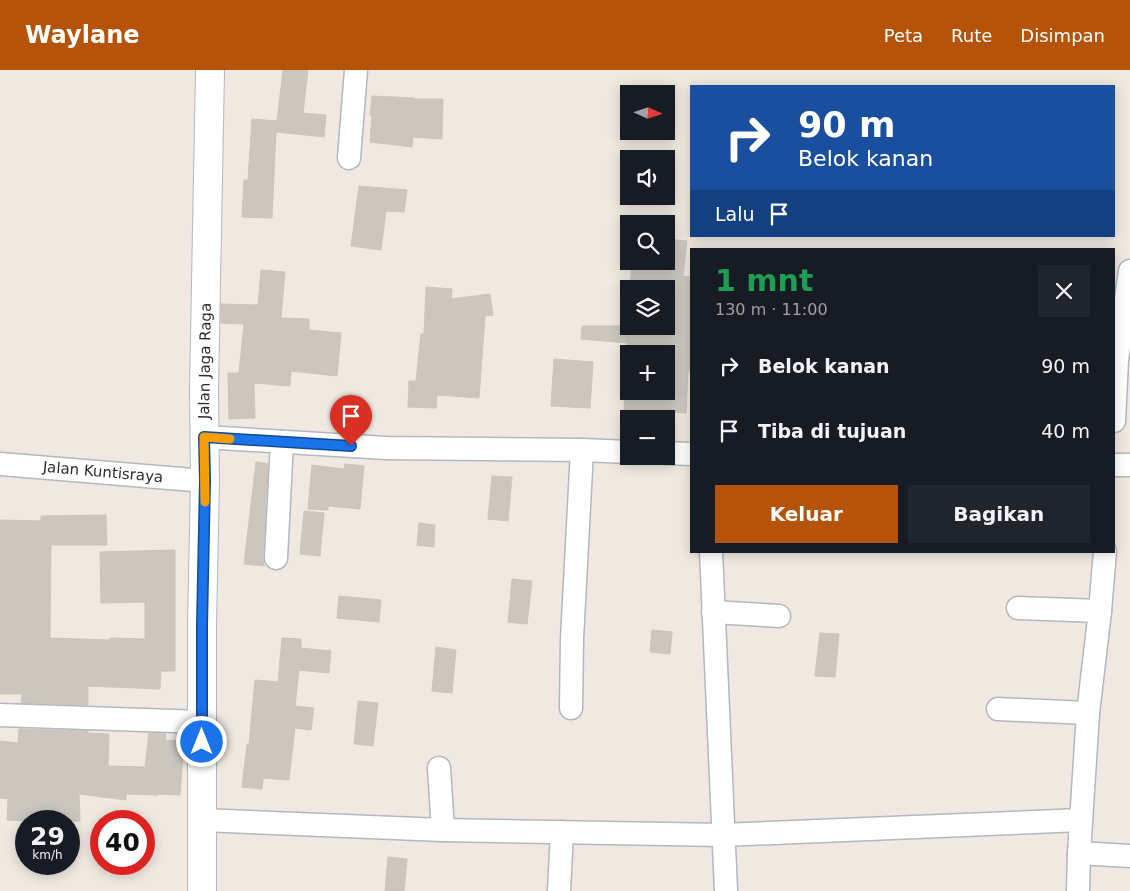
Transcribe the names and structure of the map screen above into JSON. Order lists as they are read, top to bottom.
{
  "streets": {
    "street": ["Jalan Jaga Raga", "Jalan Kuntisraya"]
  },
  "crossings": [
    ["Jalan Jaga Raga", "Jalan Kuntisraya"]
  ],
  "north": "right",
  "page": {
    "header": "Waylane",
    "nav": ["Peta", "Rute", "Disimpan"],
    "map_buttons": ["+", "−"],
    "turn": ["90 m", "Belok kanan"],
    "then": "Lalu",
    "heading": ["1 mnt", "130 m · 11:00"],
    "list": [
      {
        "name": "Belok kanan",
        "value": "90 m"
      },
      {
        "name": "Tiba di tujuan",
        "value": "40 m"
      }
    ],
    "buttons": ["Keluar", "Bagikan"],
    "speed": "29 km/h",
    "limit": "40"
  }
}
